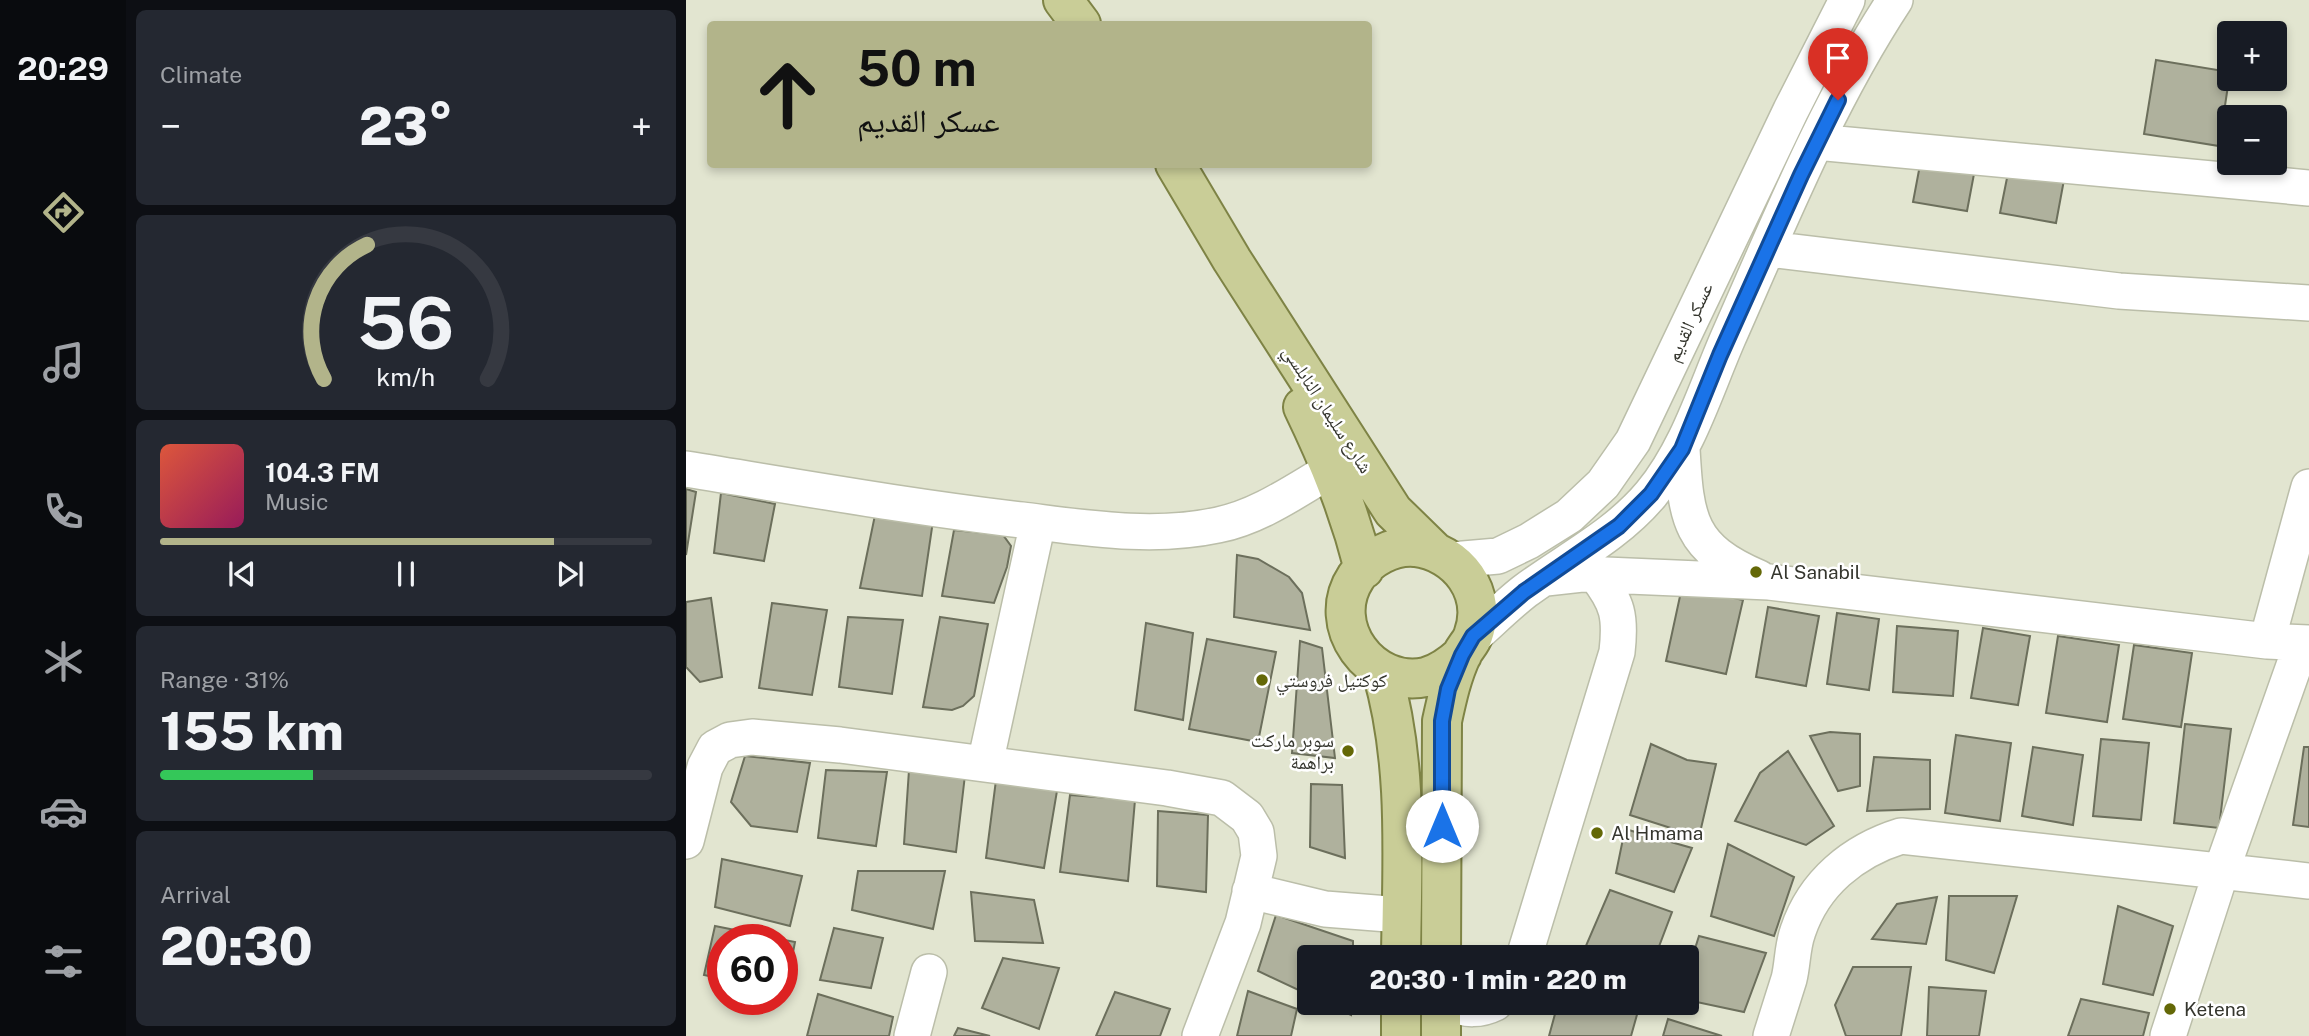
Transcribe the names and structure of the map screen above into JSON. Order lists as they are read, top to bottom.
{
  "streets": {
    "main road": ["شارع سليمان النابلسي"],
    "street": ["عسكر القديم"]
  },
  "crossings": [
    ["عسكر القديم", "شارع سليمان النابلسي"]
  ],
  "places": [
    "Al Sanabil",
    "كوكتيل فروستي",
    "سوبر ماركت براهمة",
    "Al Hmama",
    "Ketena"
  ],
  "page": {
    "tabs": "20:29",
    "tile": [
      "Climate",
      ["Range · 31%", "155 km"],
      ["Arrival", "20:30"]
    ],
    "map_buttons": ["+", "−"],
    "turn": ["50 m", "عسكر القديم"],
    "heat": ["−", "23°", "+"],
    "song": ["104.3 FM", "Music"],
    "limit": "60",
    "trip": "20:30 · 1 min · 220 m",
    "gauge": ["56", "km/h"]
  }
}
